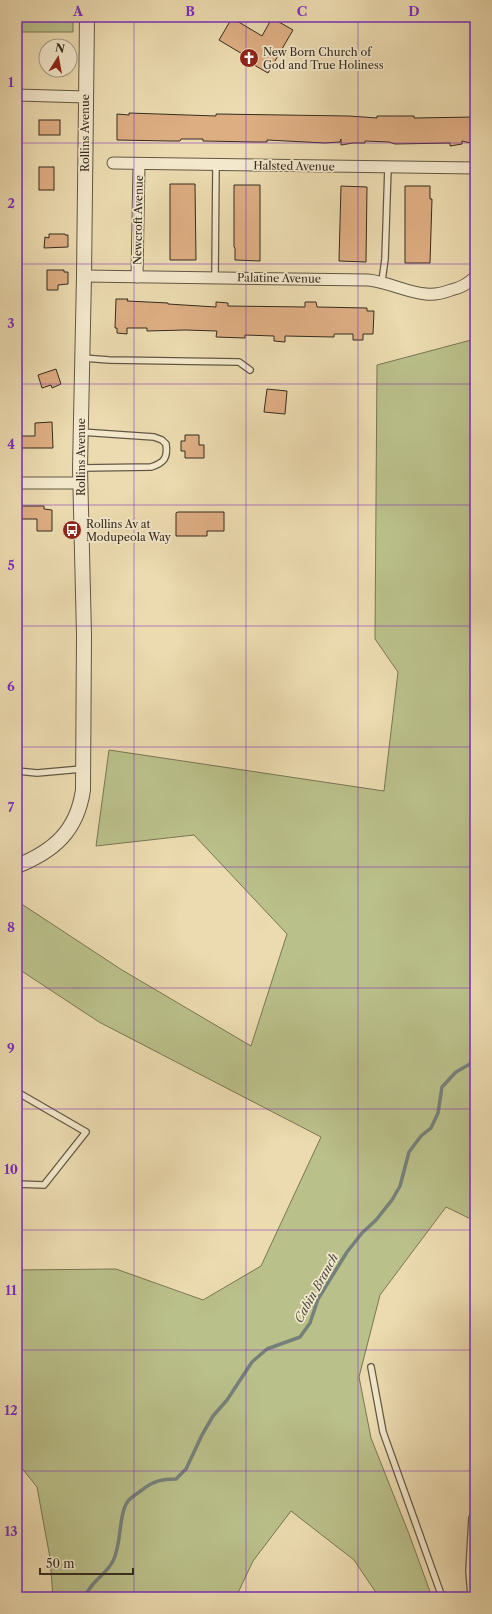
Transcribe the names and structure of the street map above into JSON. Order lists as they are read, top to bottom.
{
  "streets": {
    "street": [
      "Rollins Avenue",
      "Halsted Avenue",
      "Newcroft Avenue",
      "Palatine Avenue"
    ]
  },
  "crossings": [
    ["Rollins Avenue", "Palatine Avenue"],
    ["Halsted Avenue", "Newcroft Avenue"],
    ["Newcroft Avenue", "Palatine Avenue"]
  ],
  "water": ["Cabin Branch"],
  "places": {
    "church": ["New Born Church of God and True Holiness"],
    "bus stop": ["Rollins Av at Modupeola Way"]
  },
  "scale_bar": "50 m",
  "north": "top",
  "grid": {
    "columns": [
      "A",
      "B",
      "C",
      "D"
    ],
    "rows": [
      "1",
      "2",
      "3",
      "4",
      "5",
      "6",
      "7",
      "8",
      "9",
      "10",
      "11",
      "12",
      "13"
    ]
  }
}
